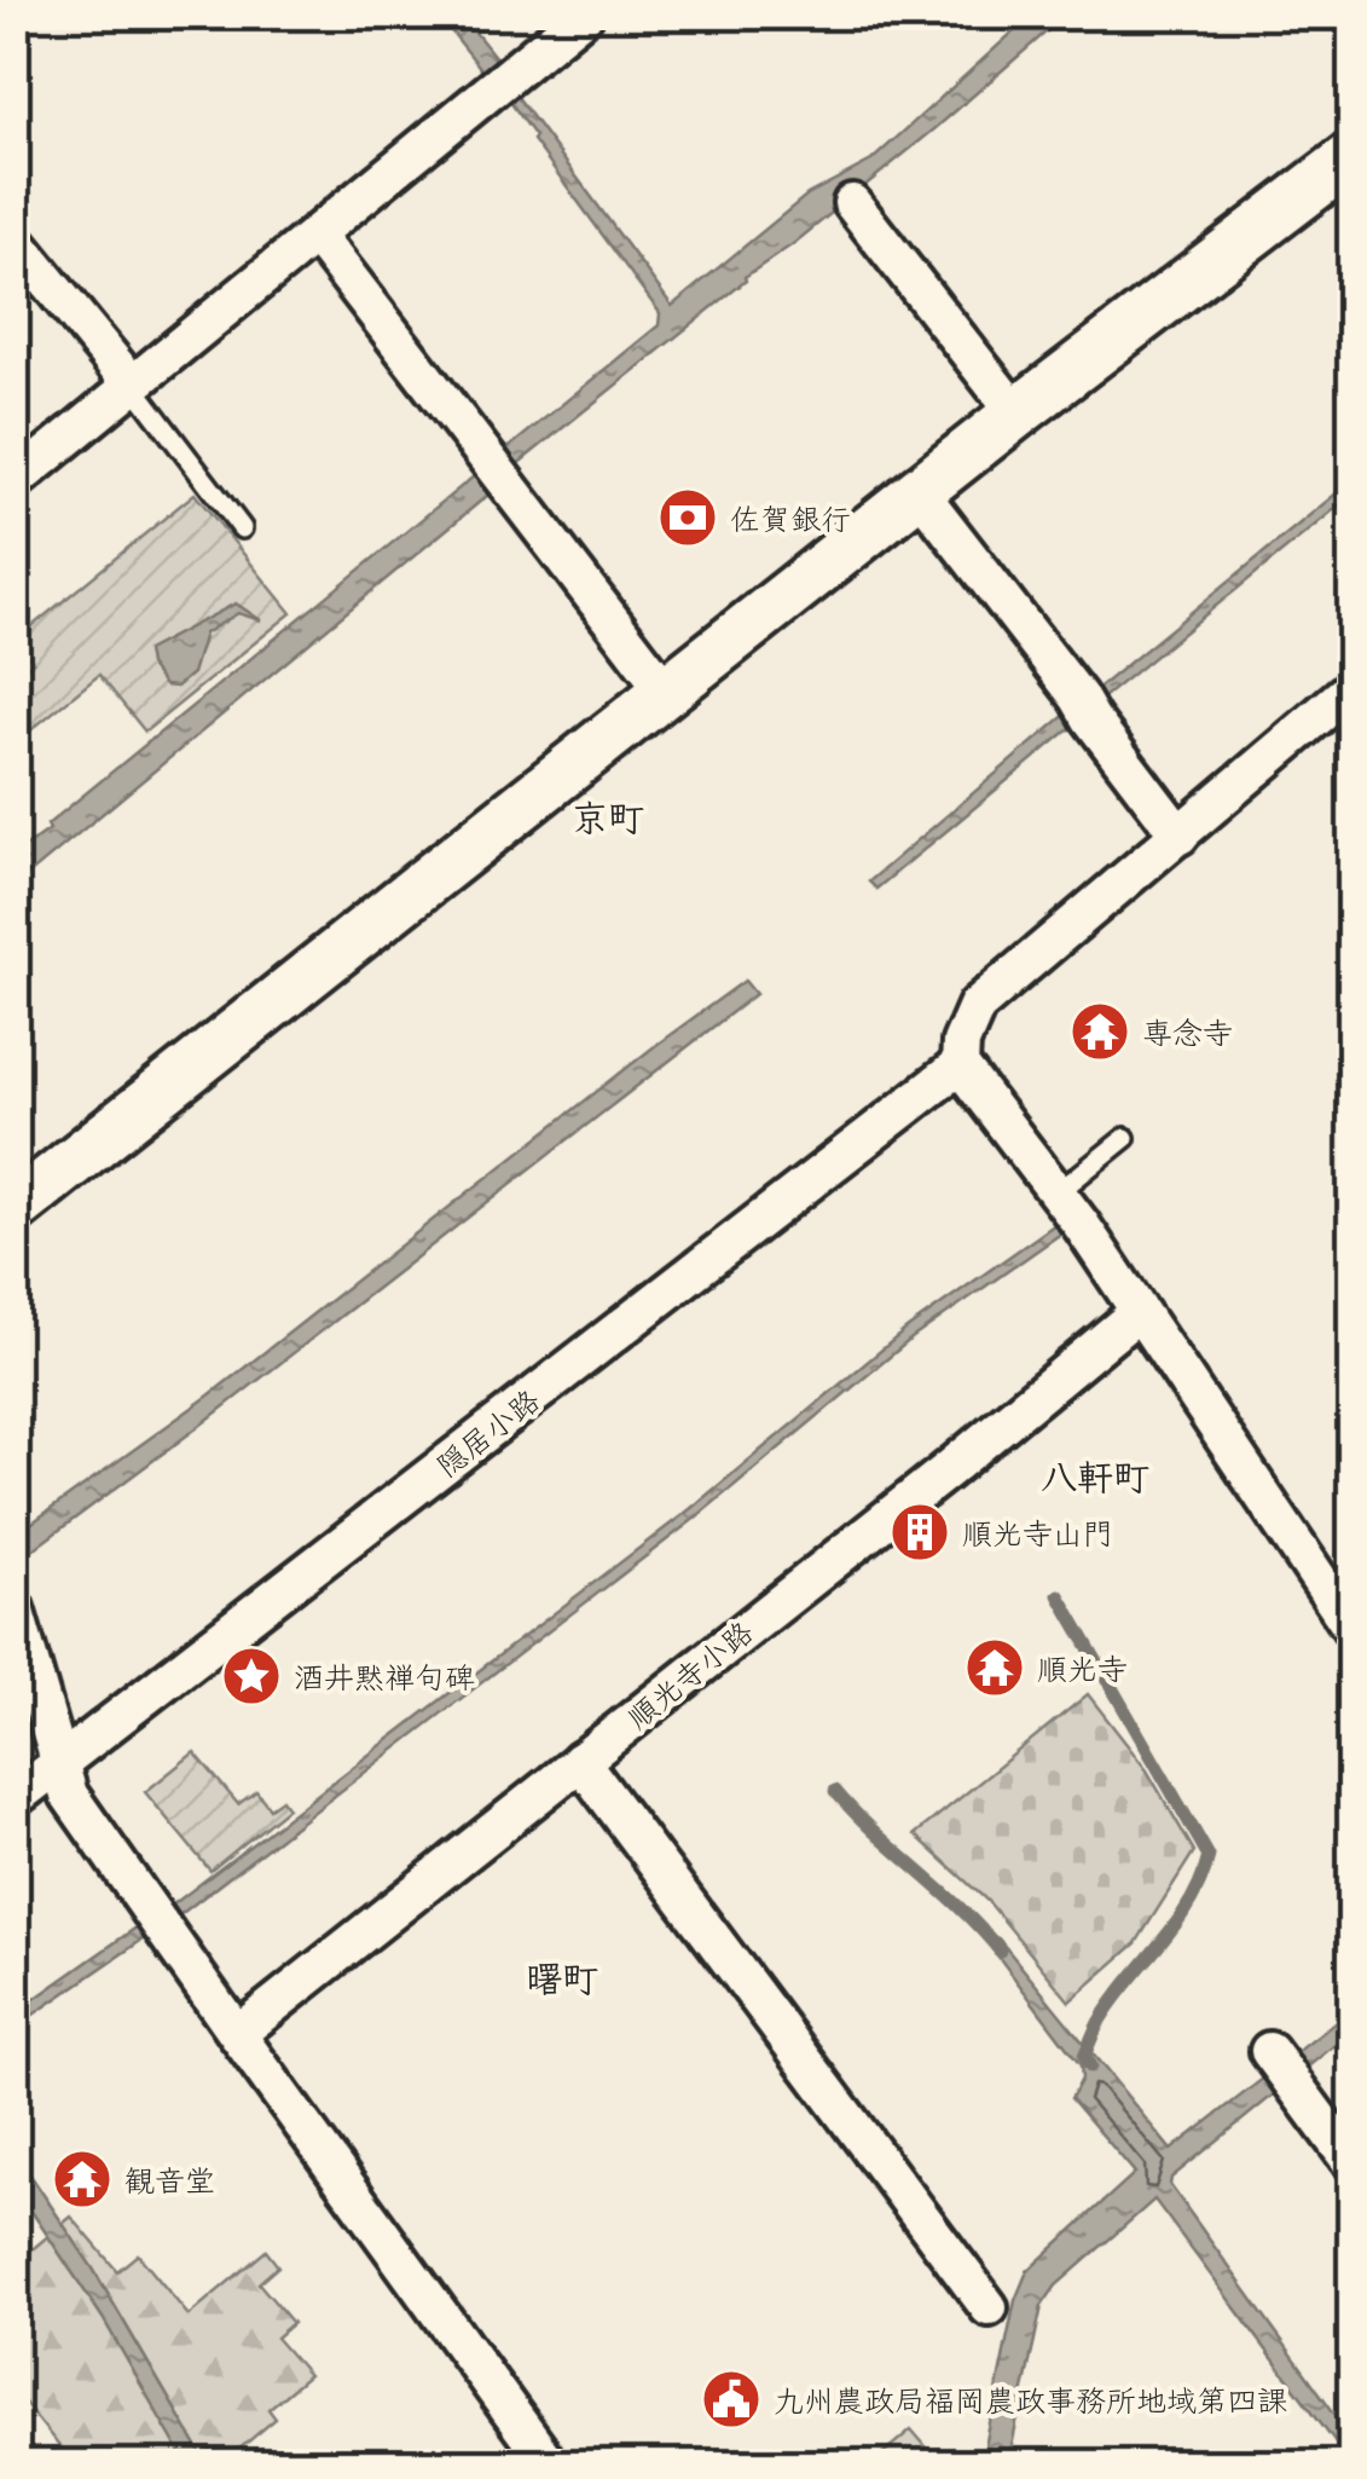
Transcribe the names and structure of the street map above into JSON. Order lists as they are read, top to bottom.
{
  "streets": {
    "street": ["隠居小路", "順光寺小路"]
  },
  "districts": ["京町", "八軒町", "曙町"],
  "places": {
    "bank": ["佐賀銀行"],
    "temple": ["専念寺", "順光寺", "観音堂"],
    "building": ["順光寺山門"],
    "place": ["酒井黙禅句碑"],
    "public building": ["九州農政局福岡農政事務所地域第四課"]
  }
}
